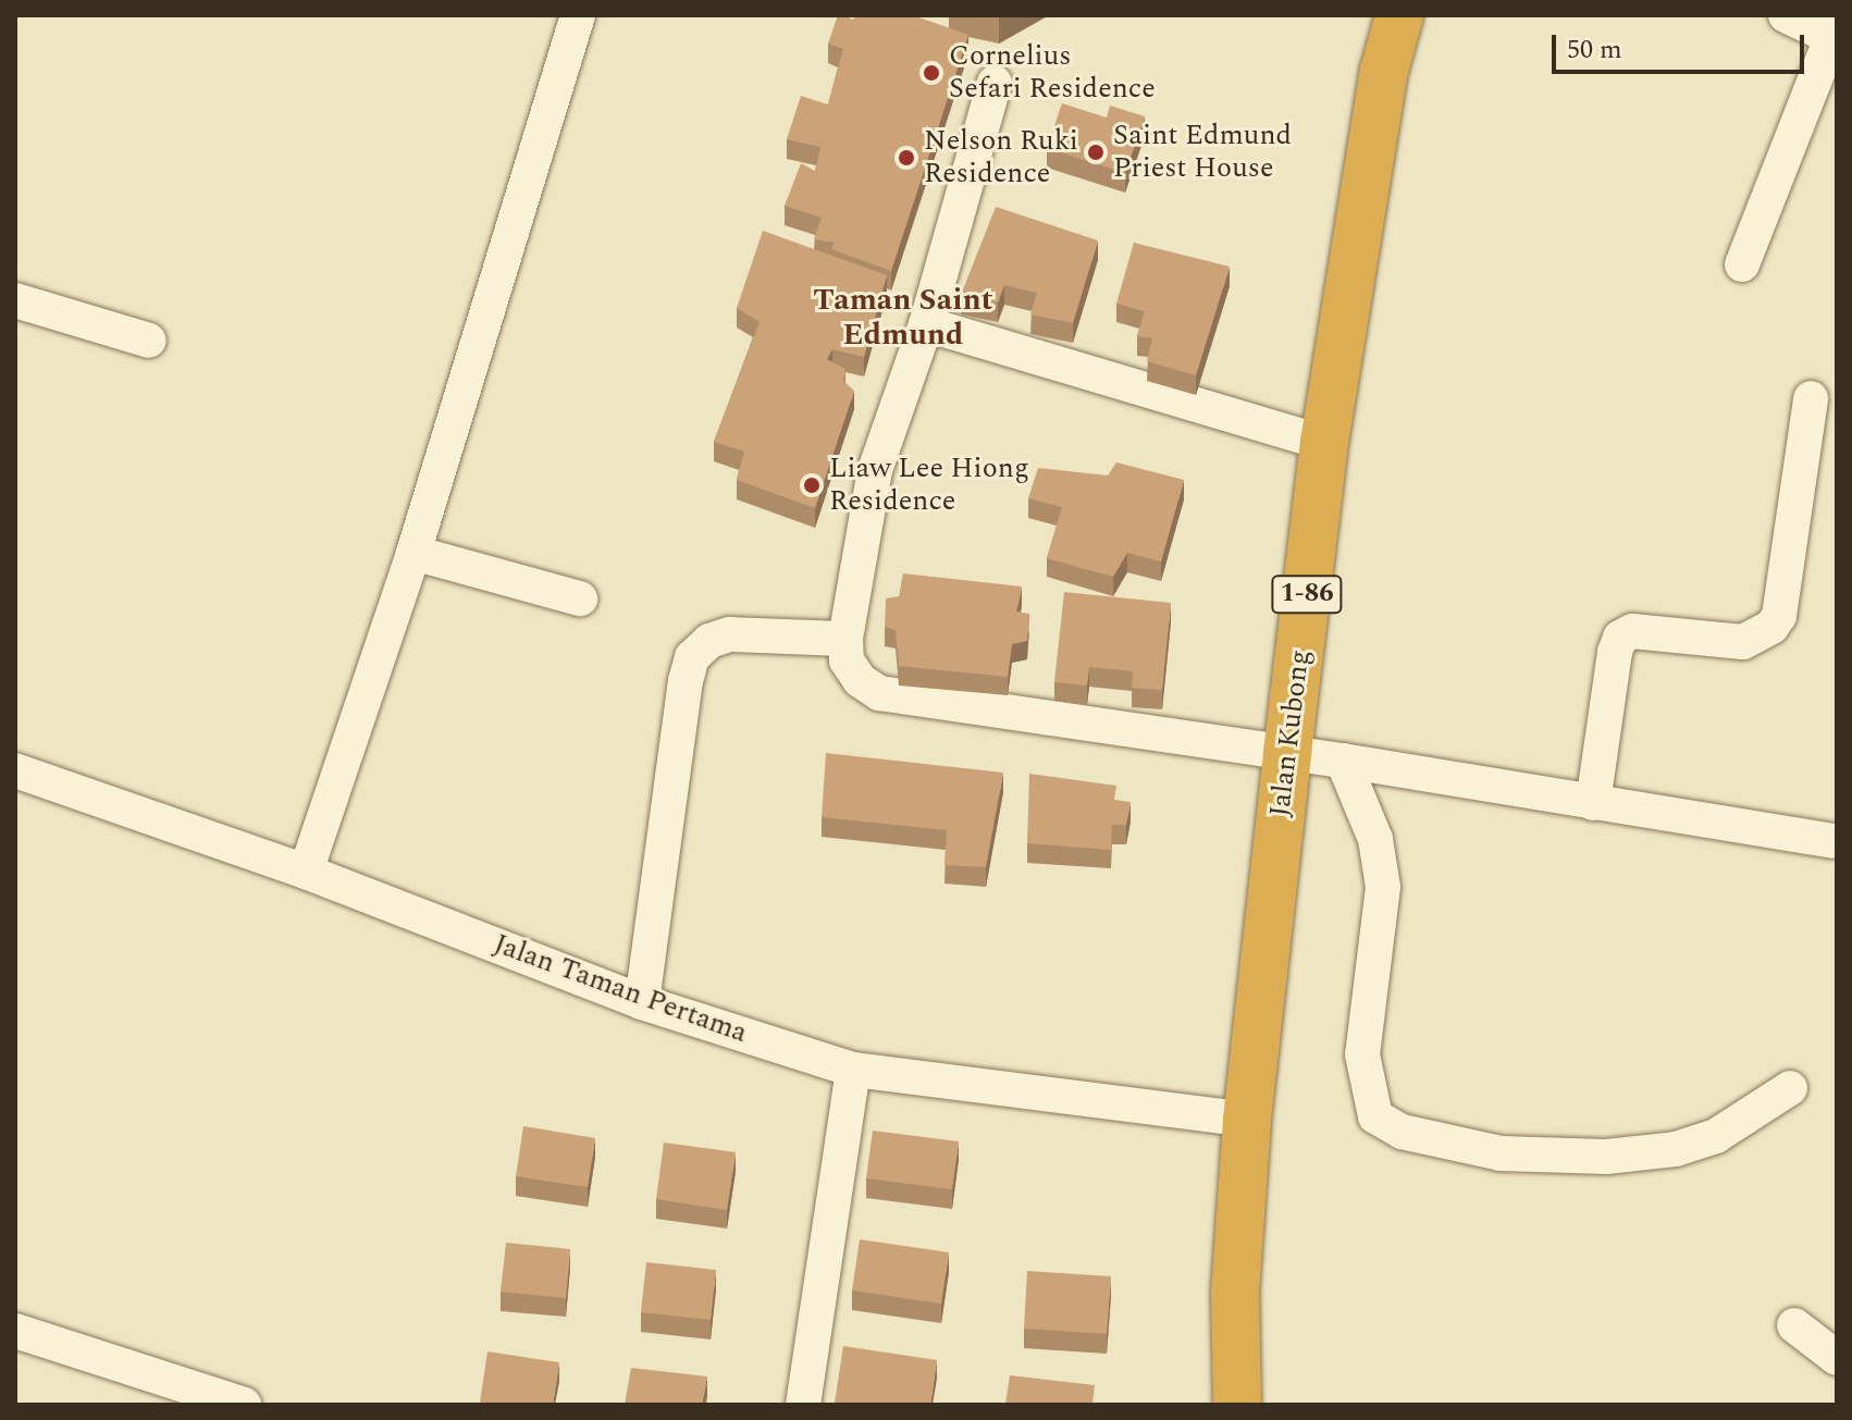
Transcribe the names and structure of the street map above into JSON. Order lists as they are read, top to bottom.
{
  "streets": {
    "highway": ["1-86", "Jalan Kubong"],
    "street": ["Jalan Taman Pertama"]
  },
  "crossings": [
    ["Jalan Kubong", "Jalan Taman Pertama"]
  ],
  "districts": ["Taman Saint Edmund"],
  "places": [
    "Cornelius Sefari Residence",
    "Saint Edmund Priest House",
    "Nelson Ruki Residence",
    "Liaw Lee Hiong Residence"
  ],
  "scale_bar": "50 m"
}
